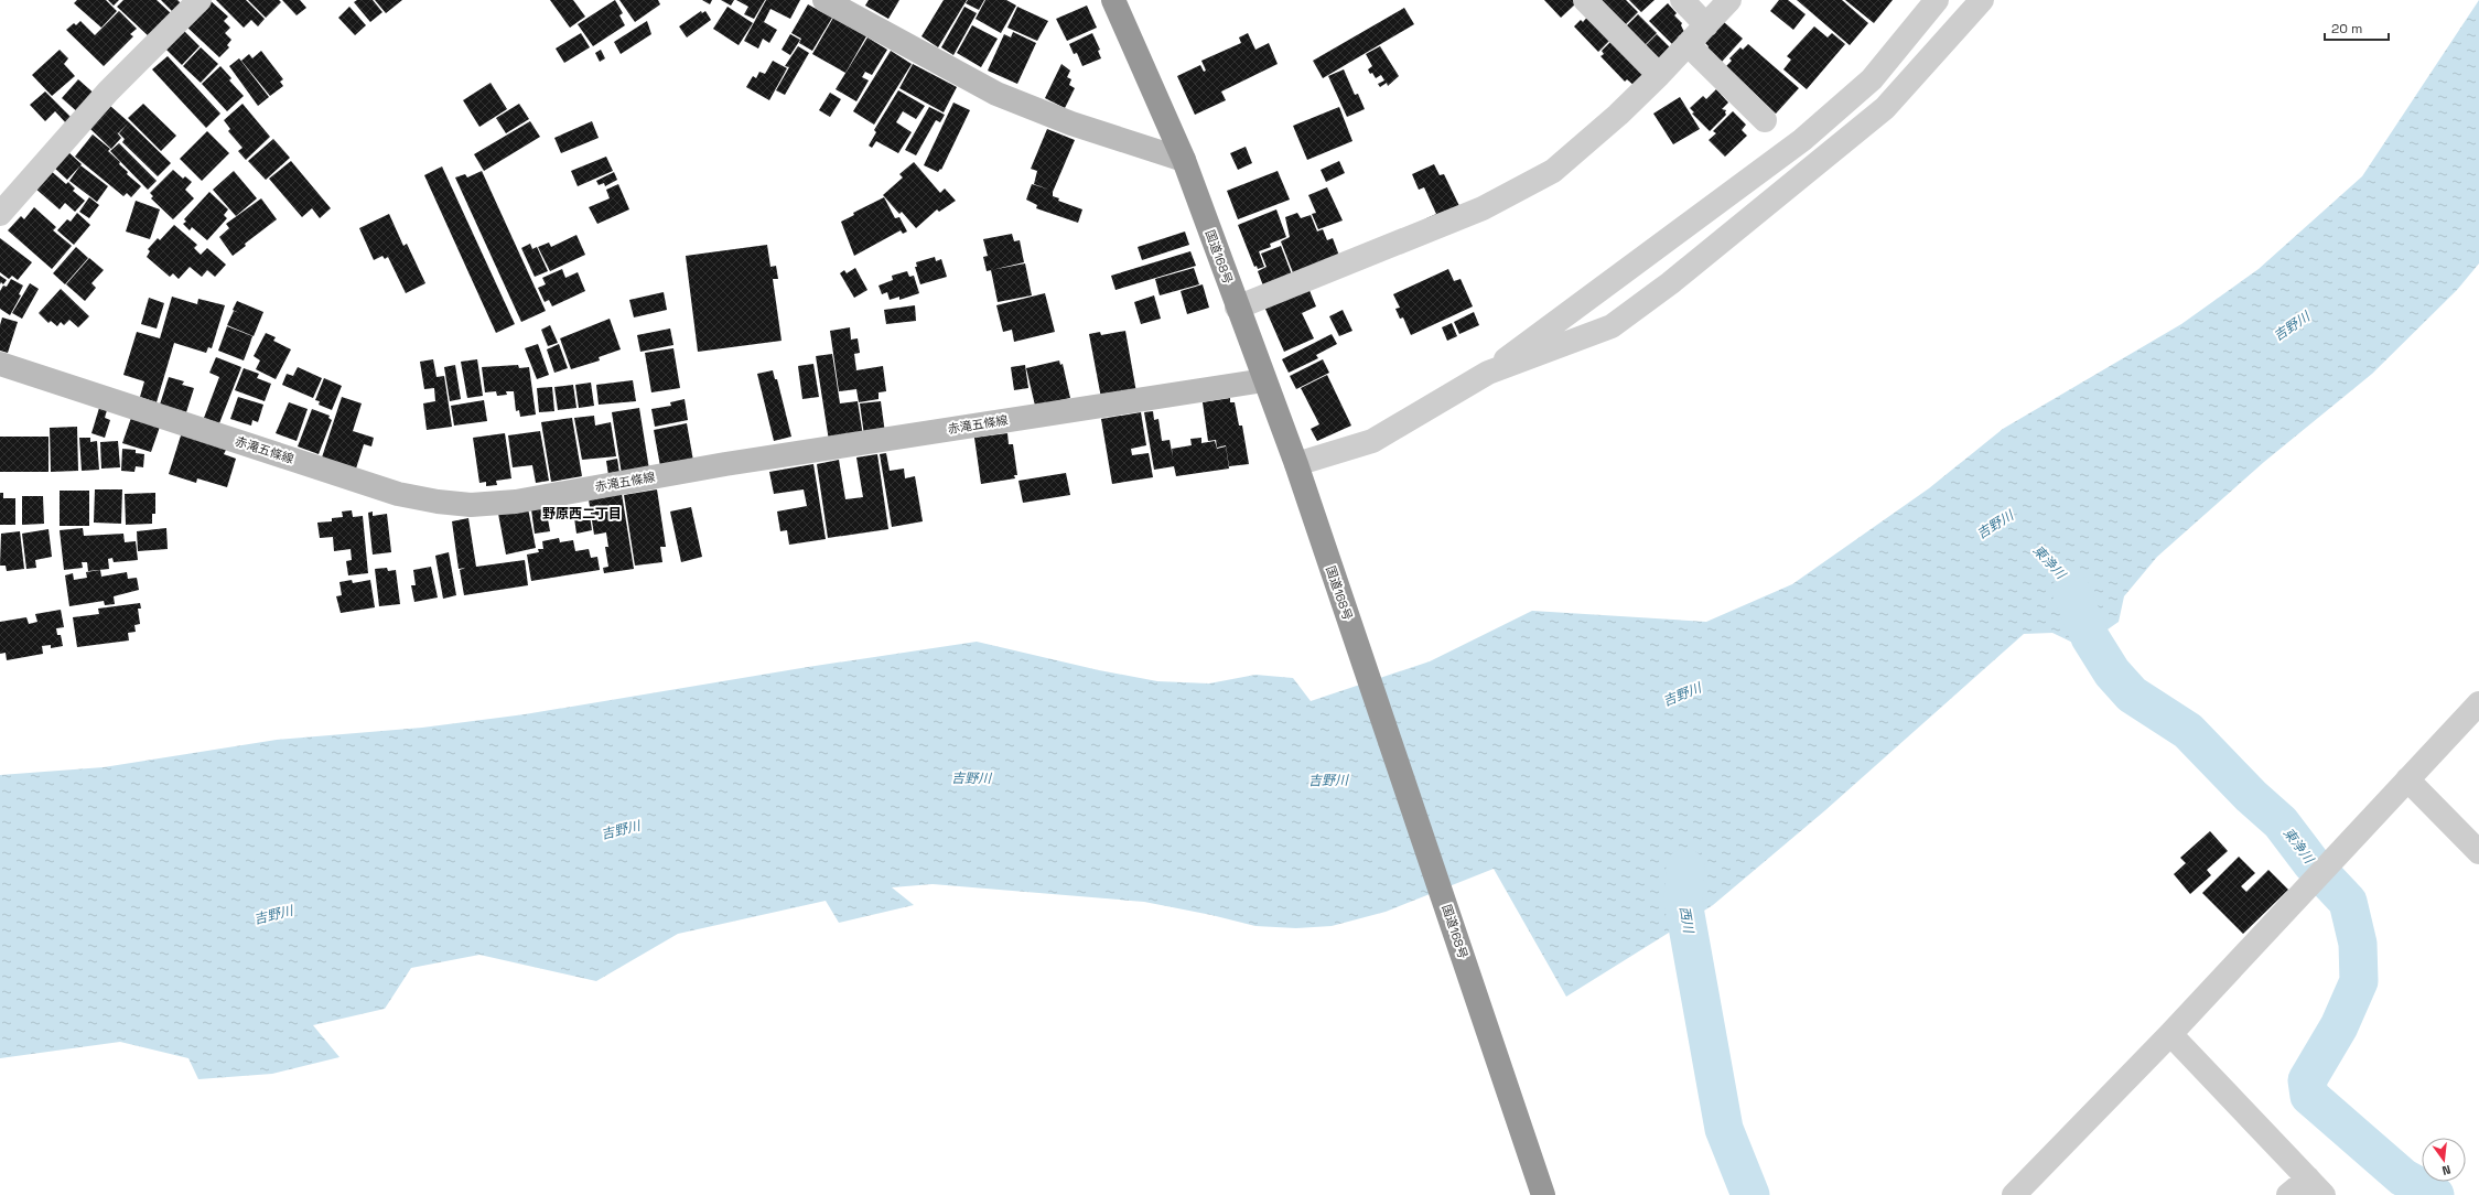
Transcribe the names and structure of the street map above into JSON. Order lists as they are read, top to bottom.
{
  "streets": {
    "highway": ["国道168号"],
    "main road": ["赤滝五條線"]
  },
  "crossings": [
    ["国道168号", "赤滝五條線"]
  ],
  "districts": ["野原西二丁目"],
  "water": ["吉野川", "東浄川", "西川"],
  "scale_bar": "20 m",
  "north": "bottom"
}
